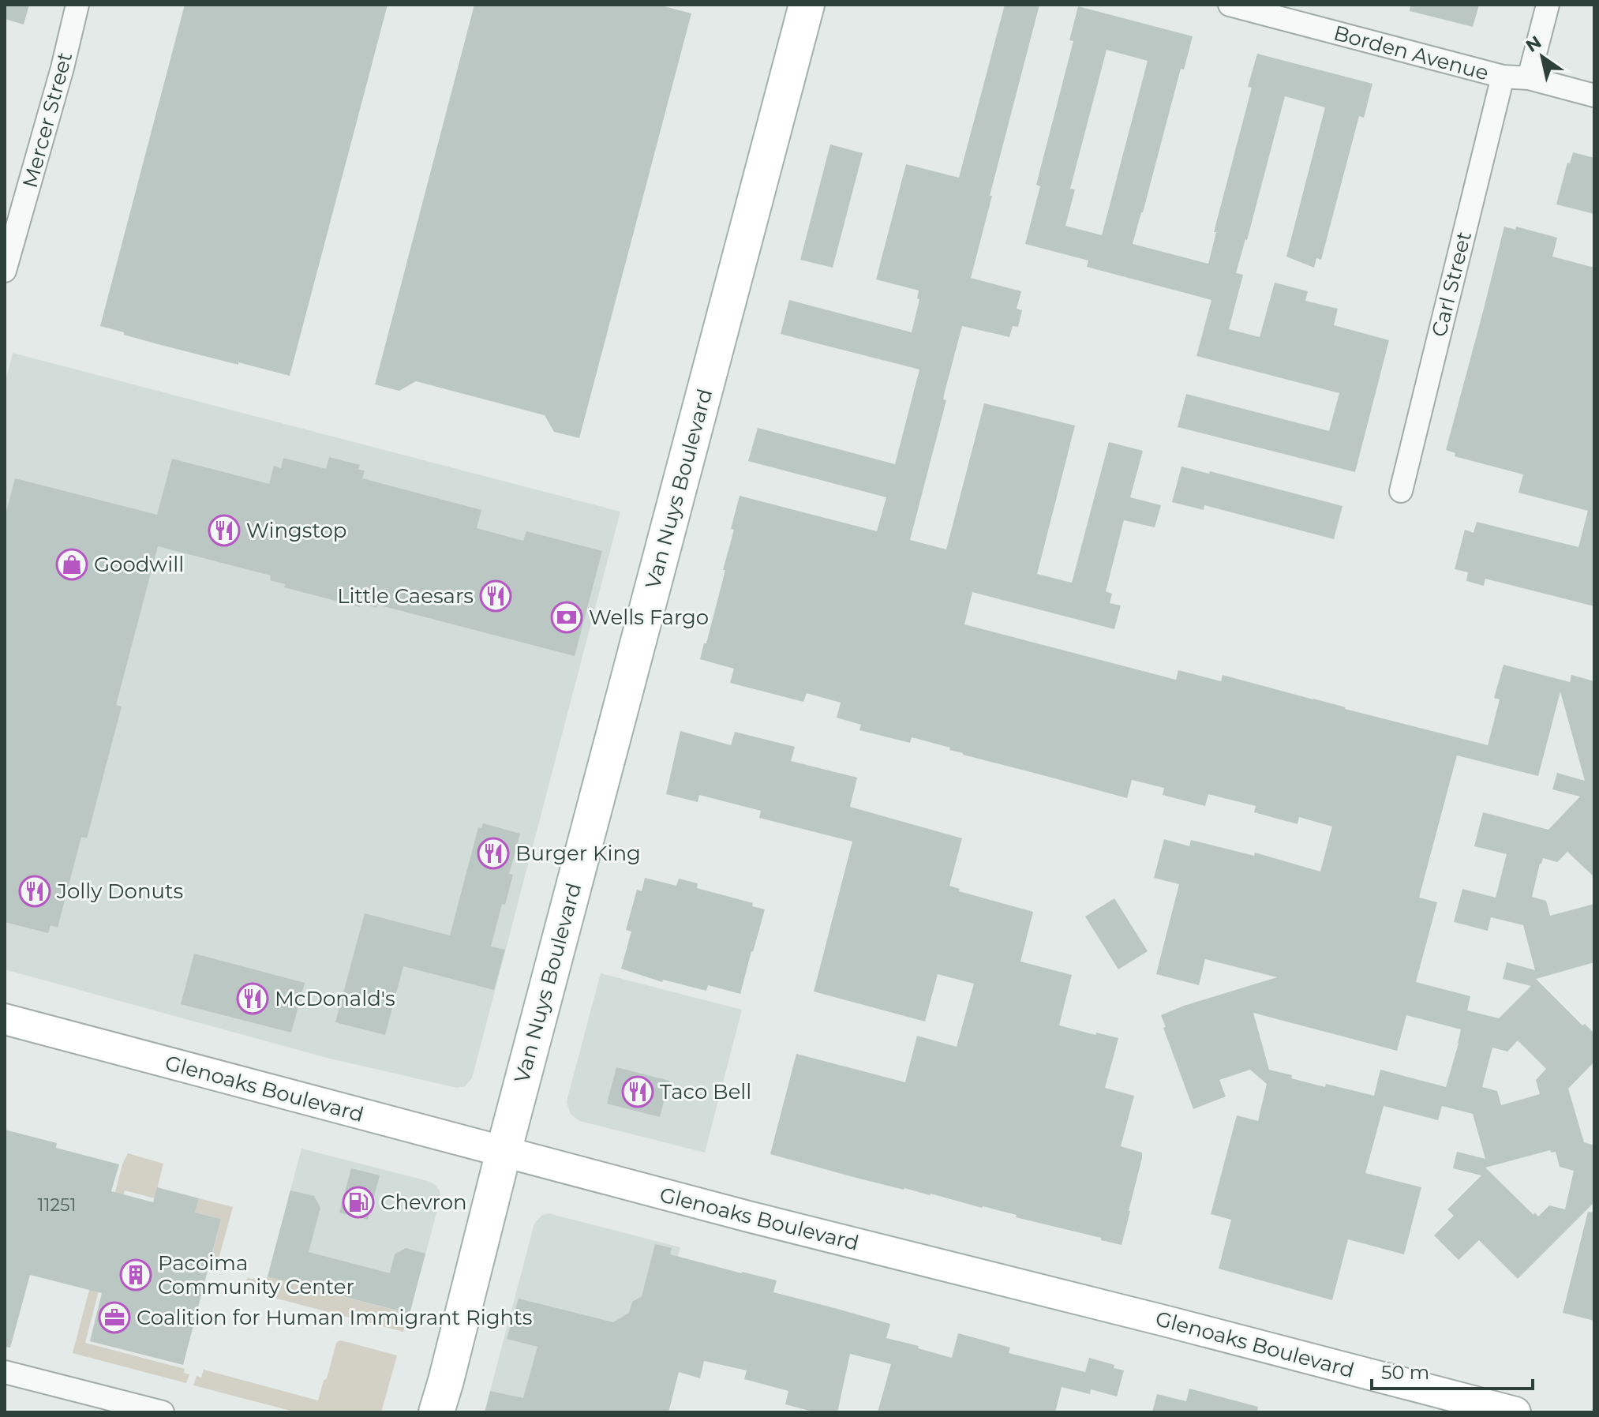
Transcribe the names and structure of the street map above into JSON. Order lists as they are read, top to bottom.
{
  "streets": {
    "main road": ["Van Nuys Boulevard", "Glenoaks Boulevard"],
    "street": ["Borden Avenue", "Mercer Street", "Carl Street"]
  },
  "crossings": [
    ["Borden Avenue", "Carl Street"],
    ["Van Nuys Boulevard", "Glenoaks Boulevard"]
  ],
  "places": {
    "restaurant": [
      "Wingstop",
      "Little Caesars",
      "Burger King",
      "Jolly Donuts",
      "McDonald's",
      "Taco Bell"
    ],
    "shop": ["Goodwill"],
    "bank": ["Wells Fargo"],
    "fuel station": ["Chevron"],
    "building": ["Pacoima Community Center"],
    "office": ["Coalition for Human Immigrant Rights"]
  },
  "house_numbers": ["11251"],
  "scale_bar": "50 m",
  "north": "top left"
}
